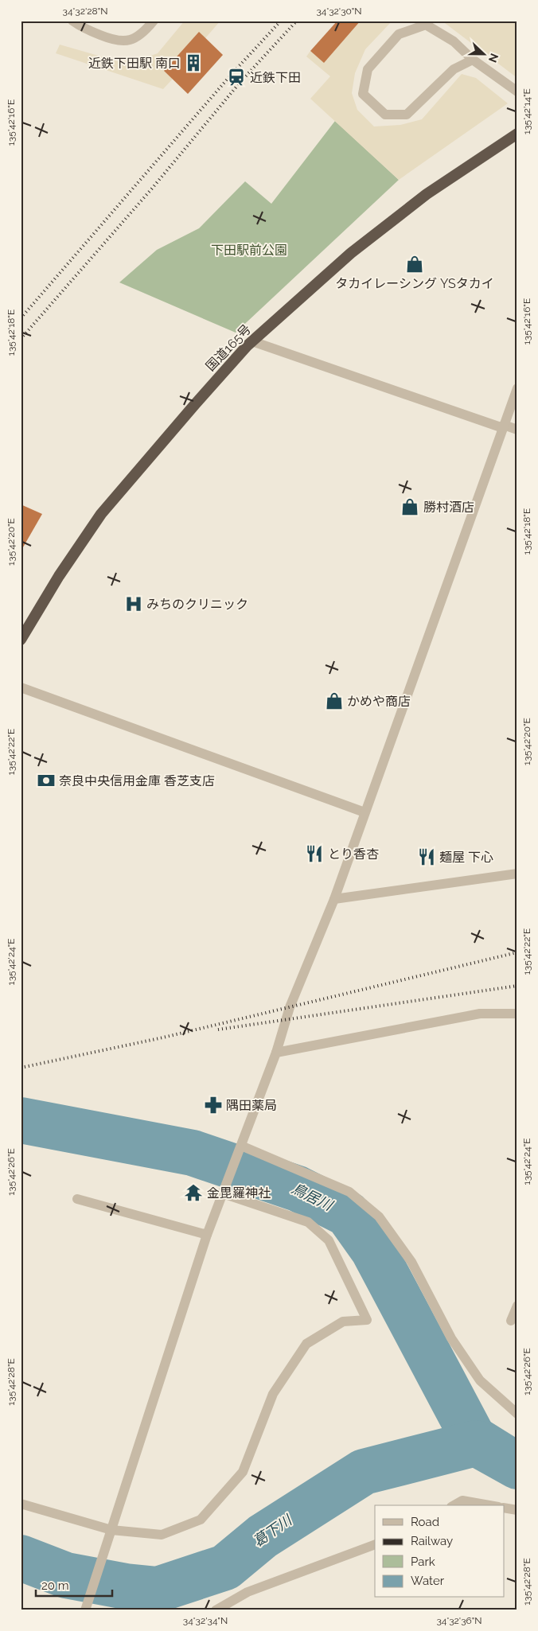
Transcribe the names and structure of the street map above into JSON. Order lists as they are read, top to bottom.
{
  "streets": {
    "highway": ["国道165号"]
  },
  "water": ["鳥居川", "葛下川"],
  "parks": ["下田駅前公園"],
  "places": {
    "building": ["近鉄下田駅 南口"],
    "station": ["近鉄下田"],
    "shop": ["タカイレーシング YSタカイ", "勝村酒店", "かめや商店"],
    "hospital": ["みちのクリニック"],
    "bank": ["奈良中央信用金庫 香芝支店"],
    "restaurant": ["とり香杏", "麺屋 下心"],
    "pharmacy": ["隅田薬局"],
    "temple": ["金毘羅神社"]
  },
  "legend": [
    "Road",
    "Railway",
    "Park",
    "Water"
  ],
  "scale_bar": "20 m",
  "north": "right",
  "coordinates": [
    "34°32'28\"N",
    "34°32'30\"N",
    "135°42'14\"E",
    "135°42'16\"E",
    "135°42'18\"E",
    "135°42'20\"E",
    "135°42'22\"E",
    "135°42'24\"E",
    "135°42'26\"E",
    "135°42'28\"E",
    "34°32'34\"N",
    "34°32'36\"N"
  ]
}
